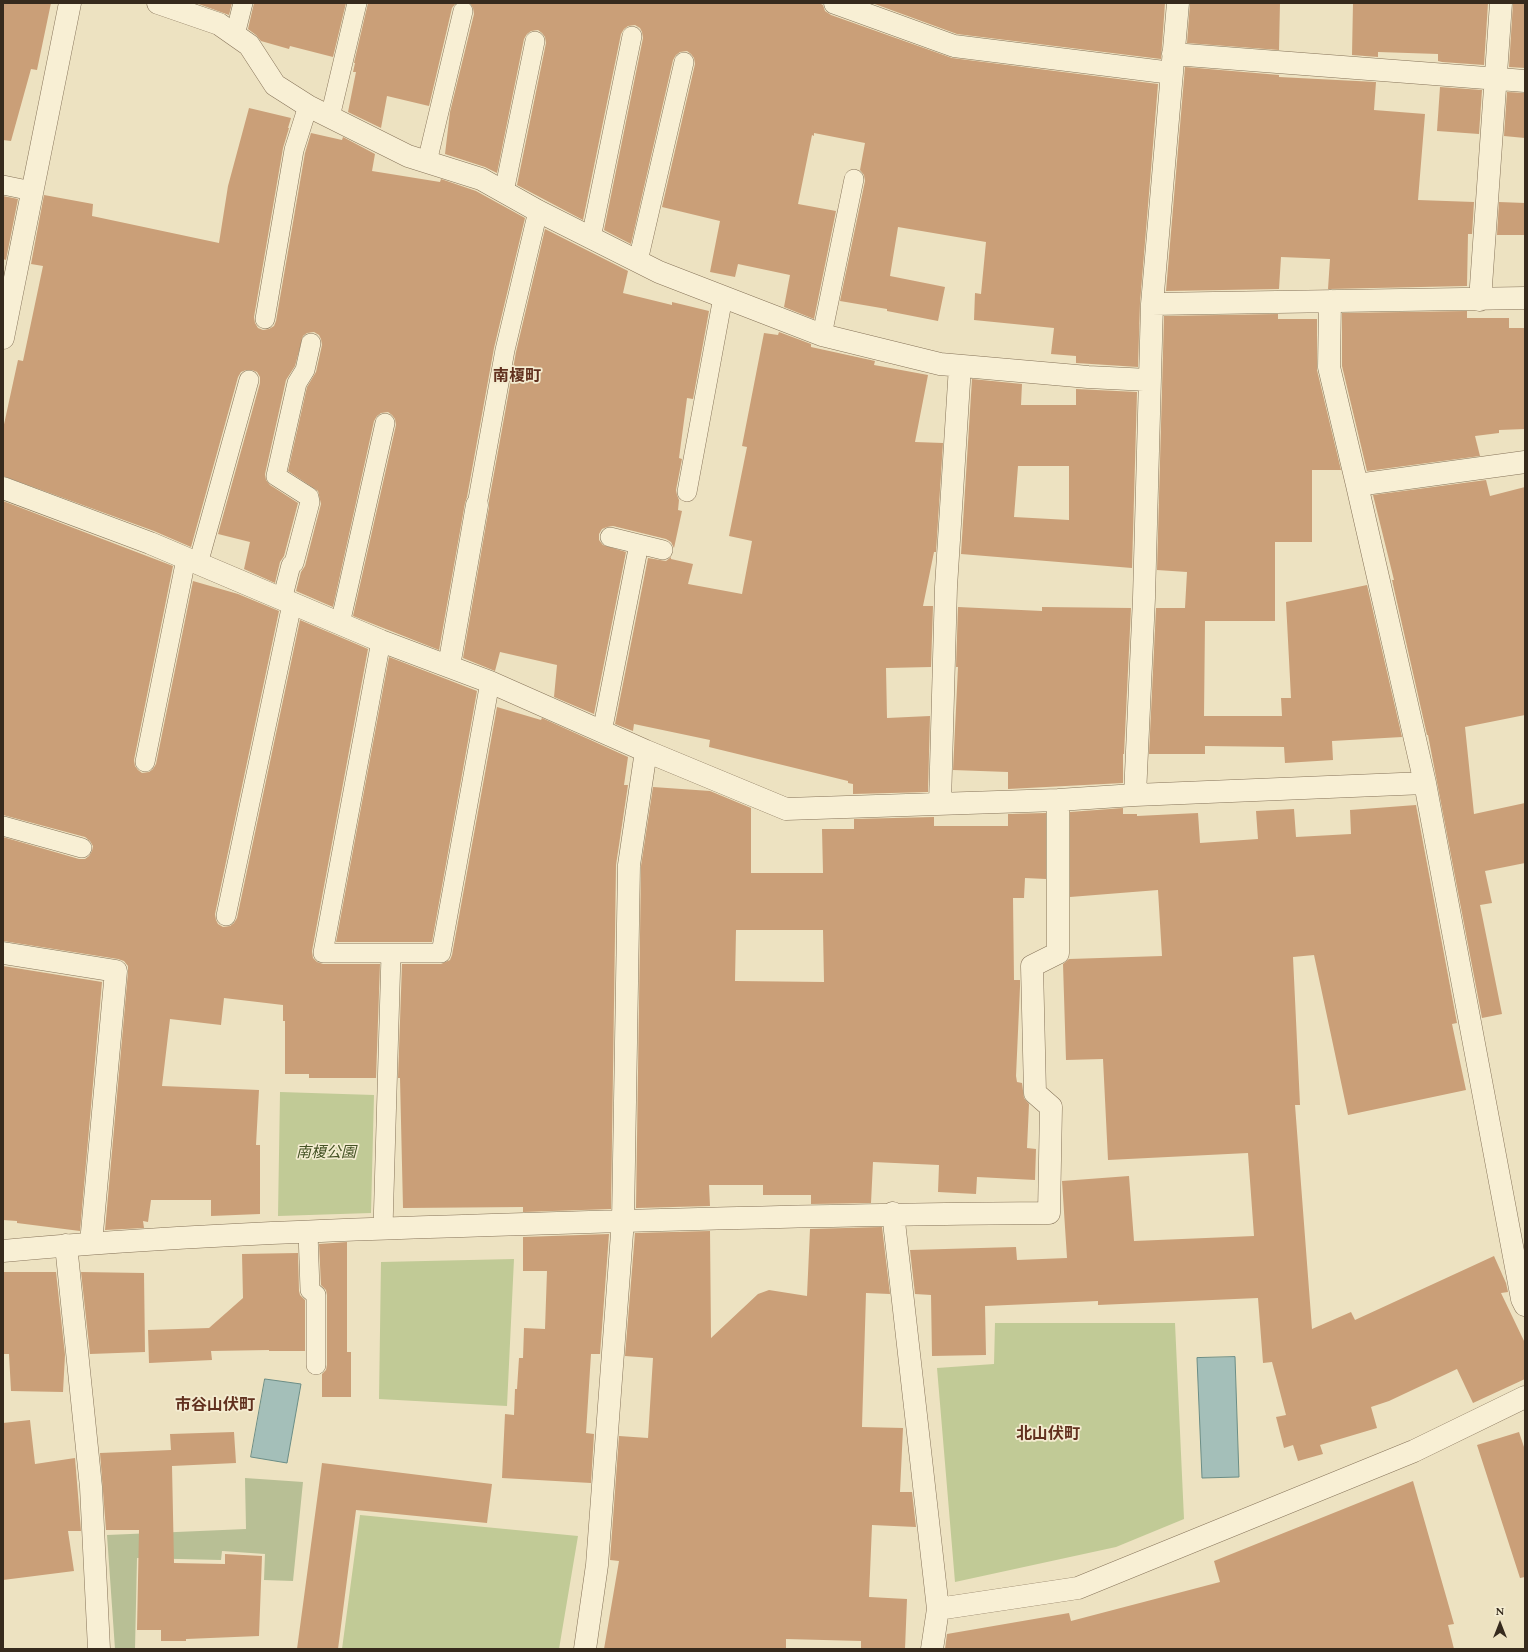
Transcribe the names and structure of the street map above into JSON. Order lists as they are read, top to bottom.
{
  "districts": ["南榎町", "市谷山伏町", "北山伏町"],
  "parks": ["南榎公園"],
  "north": "top"
}
